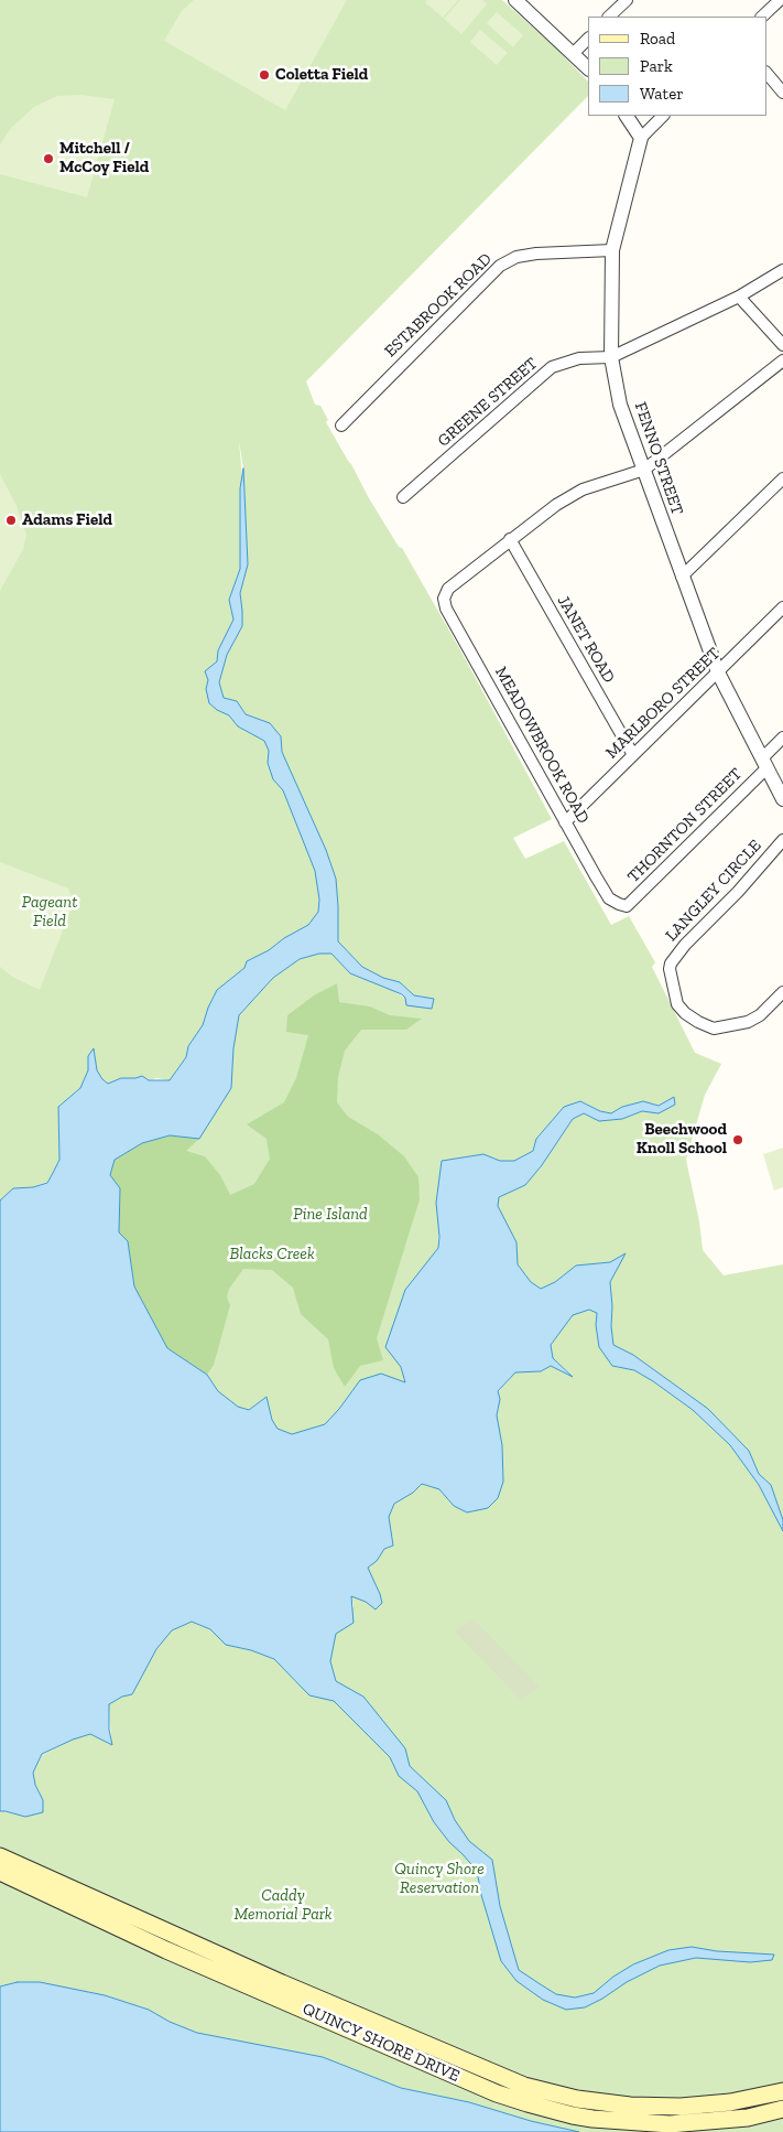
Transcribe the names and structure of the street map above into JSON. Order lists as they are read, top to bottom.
{
  "streets": {
    "main road": ["QUINCY SHORE DRIVE"],
    "street": [
      "ESTABROOK ROAD",
      "GREENE STREET",
      "FENNO STREET",
      "JANET ROAD",
      "MARLBORO STREET",
      "MEADOWBROOK ROAD",
      "THORNTON STREET",
      "LANGLEY CIRCLE"
    ]
  },
  "crossings": [
    ["ESTABROOK ROAD", "FENNO STREET"],
    ["GREENE STREET", "FENNO STREET"],
    ["FENNO STREET", "MARLBORO STREET"],
    ["FENNO STREET", "THORNTON STREET"],
    ["JANET ROAD", "MARLBORO STREET"],
    ["JANET ROAD", "MEADOWBROOK ROAD"],
    ["MARLBORO STREET", "MEADOWBROOK ROAD"],
    ["MEADOWBROOK ROAD", "THORNTON STREET"]
  ],
  "parks": [
    "Pageant Field",
    "Pine Island",
    "Blacks Creek",
    "Quincy Shore Reservation",
    "Caddy Memorial Park"
  ],
  "places": [
    "Coletta Field",
    "Mitchell / McCoy Field",
    "Adams Field",
    "Beechwood Knoll School"
  ],
  "legend": ["Road", "Park", "Water"]
}
